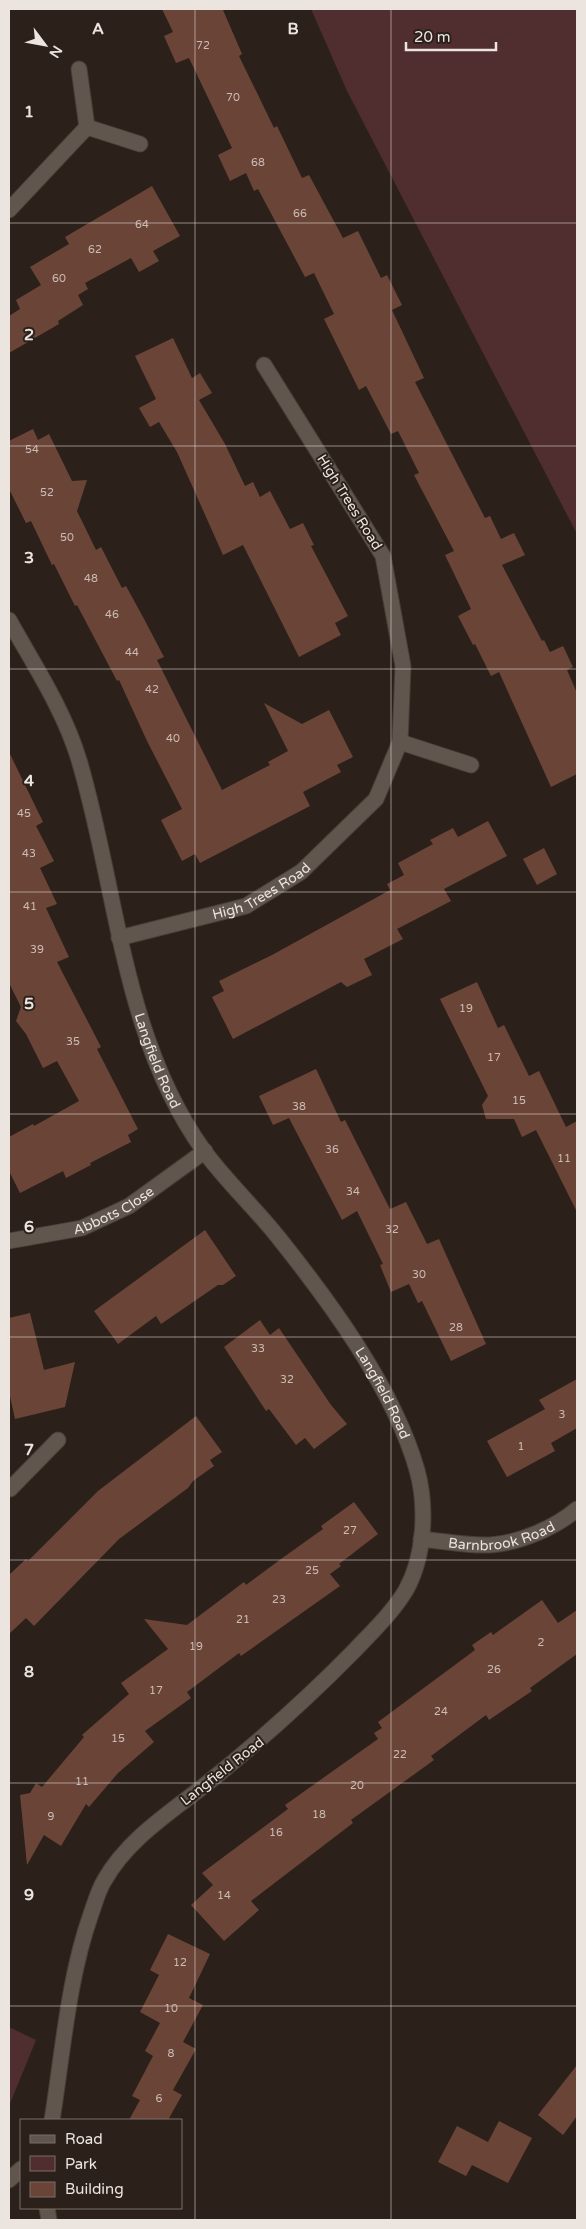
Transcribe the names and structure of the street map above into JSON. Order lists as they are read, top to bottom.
{
  "streets": {
    "street": [
      "High Trees Road",
      "Langfield Road",
      "Abbots Close",
      "Barnbrook Road"
    ]
  },
  "crossings": [
    ["High Trees Road", "Langfield Road"],
    ["Langfield Road", "Abbots Close"],
    ["Langfield Road", "Barnbrook Road"]
  ],
  "house_numbers": [
    "72",
    "70",
    "68",
    "66",
    "64",
    "62",
    "60",
    "54",
    "52",
    "50",
    "48",
    "46",
    "44",
    "42",
    "40",
    "45",
    "43",
    "41",
    "39",
    "19",
    "35",
    "17",
    "15",
    "38",
    "36",
    "11",
    "34",
    "32",
    "30",
    "28",
    "33",
    "32",
    "3",
    "1",
    "27",
    "25",
    "23",
    "21",
    "2",
    "19",
    "26",
    "17",
    "24",
    "15",
    "22",
    "11",
    "20",
    "18",
    "9",
    "16",
    "14",
    "12",
    "10",
    "8",
    "6"
  ],
  "legend": ["Road", "Park", "Building"],
  "scale_bar": "20 m",
  "north": "bottom right",
  "grid": {
    "columns": ["A", "B"],
    "rows": [
      "1",
      "2",
      "3",
      "4",
      "5",
      "6",
      "7",
      "8",
      "9"
    ]
  }
}
